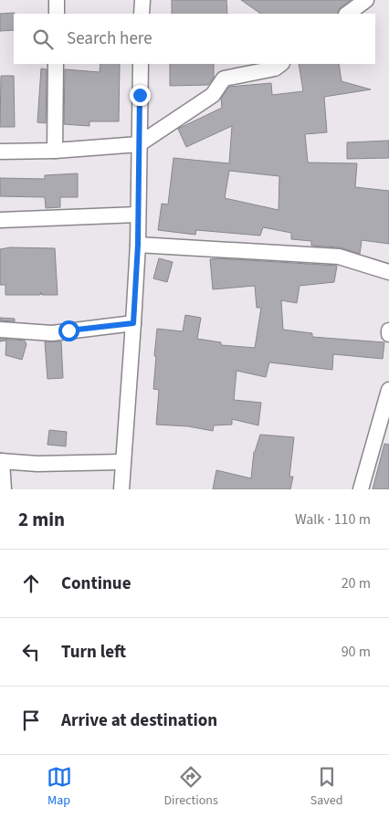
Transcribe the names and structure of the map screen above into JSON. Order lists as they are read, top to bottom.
{
  "page": {
    "search": "Search here",
    "heading": ["2 min", "Walk · 110 m"],
    "list": [
      ["Continue", "20 m"],
      ["Turn left", "90 m"],
      "Arrive at destination"
    ],
    "nav": ["Map", "Directions", "Saved"]
  }
}
